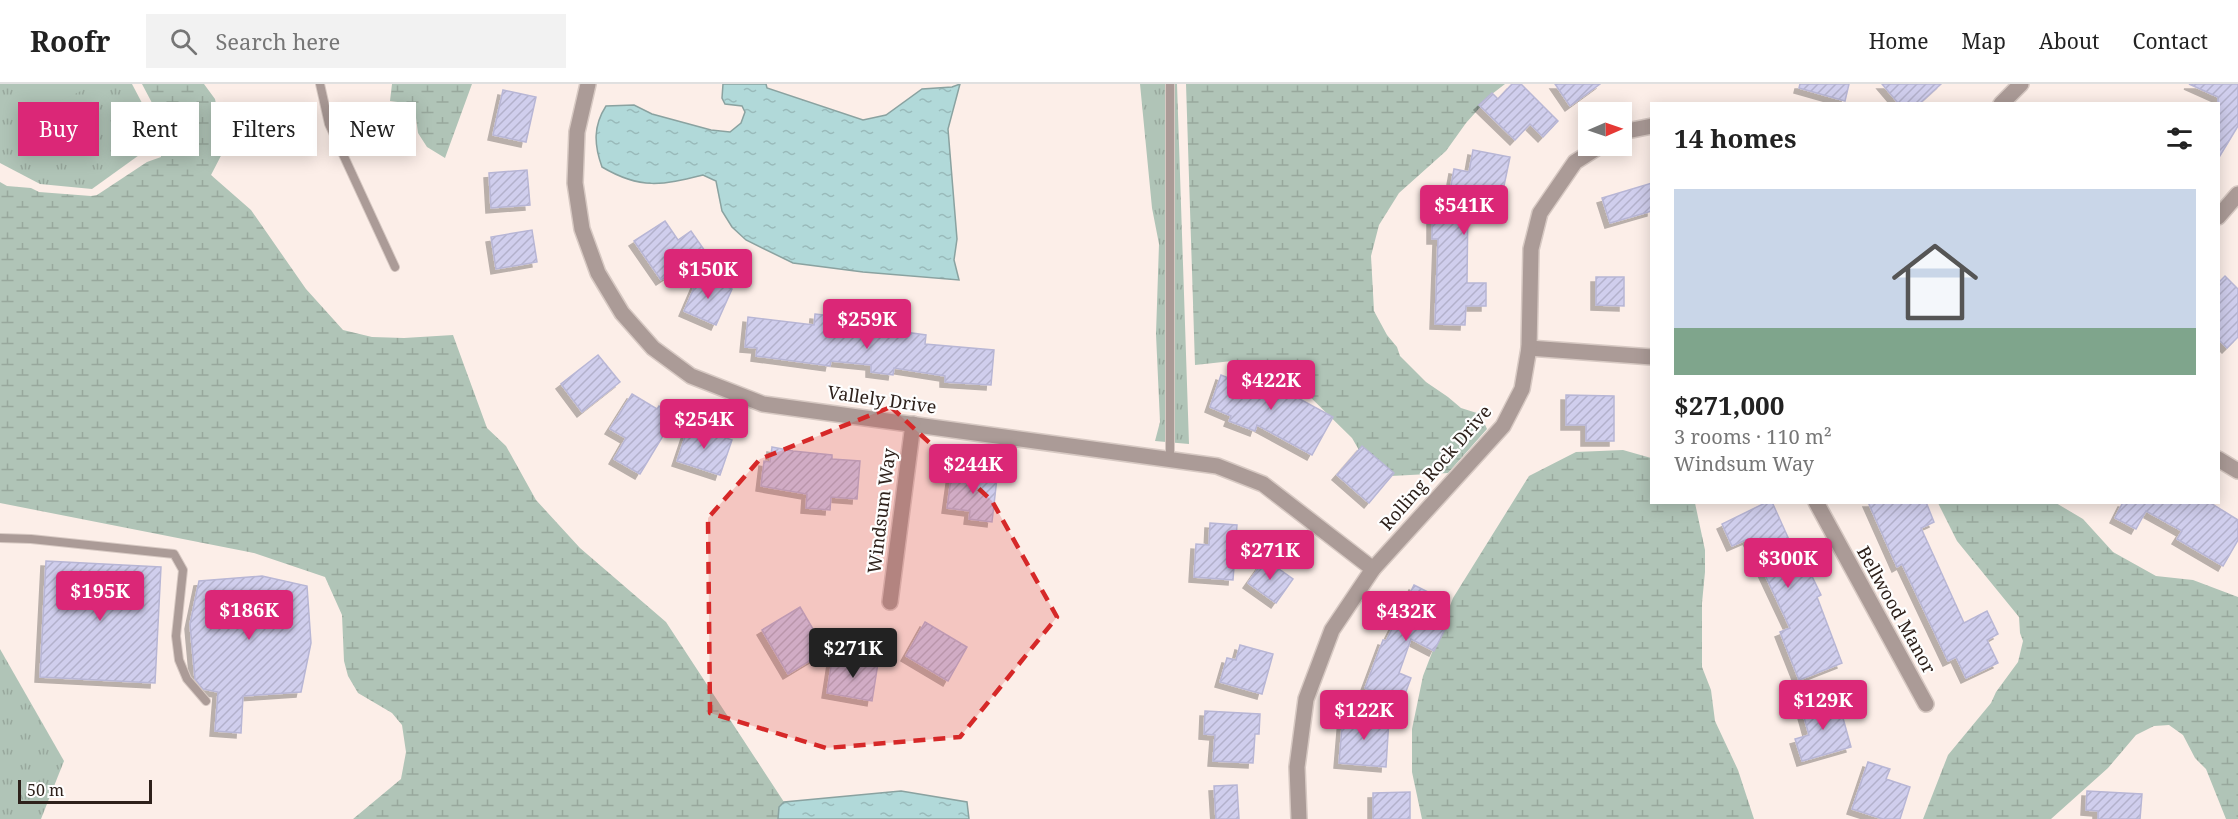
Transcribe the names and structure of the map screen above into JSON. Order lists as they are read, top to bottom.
{
  "streets": {
    "street": [
      "Vallely Drive",
      "Rolling Rock Drive",
      "Windsum Way",
      "Bellwood Manor"
    ]
  },
  "crossings": [
    ["Vallely Drive", "Rolling Rock Drive"],
    ["Vallely Drive", "Windsum Way"]
  ],
  "scale_bar": "50 m",
  "north": "right",
  "page": {
    "header": "Roofr",
    "search": "Search here",
    "nav": [
      "Home",
      "Map",
      "About",
      "Contact"
    ],
    "chip": [
      "Buy",
      "Rent",
      "Filters",
      "New"
    ],
    "heading": "14 homes",
    "list": [
      {
        "name": "$271,000",
        "note": "3 rooms · 110 m² · Windsum Way"
      }
    ],
    "price": [
      "$541K",
      "$150K",
      "$259K",
      "$422K",
      "$254K",
      "$244K",
      "$271K",
      "$300K",
      "$195K",
      "$186K",
      "$432K",
      "$271K",
      "$129K",
      "$122K"
    ],
    "scale": "50 m"
  }
}
